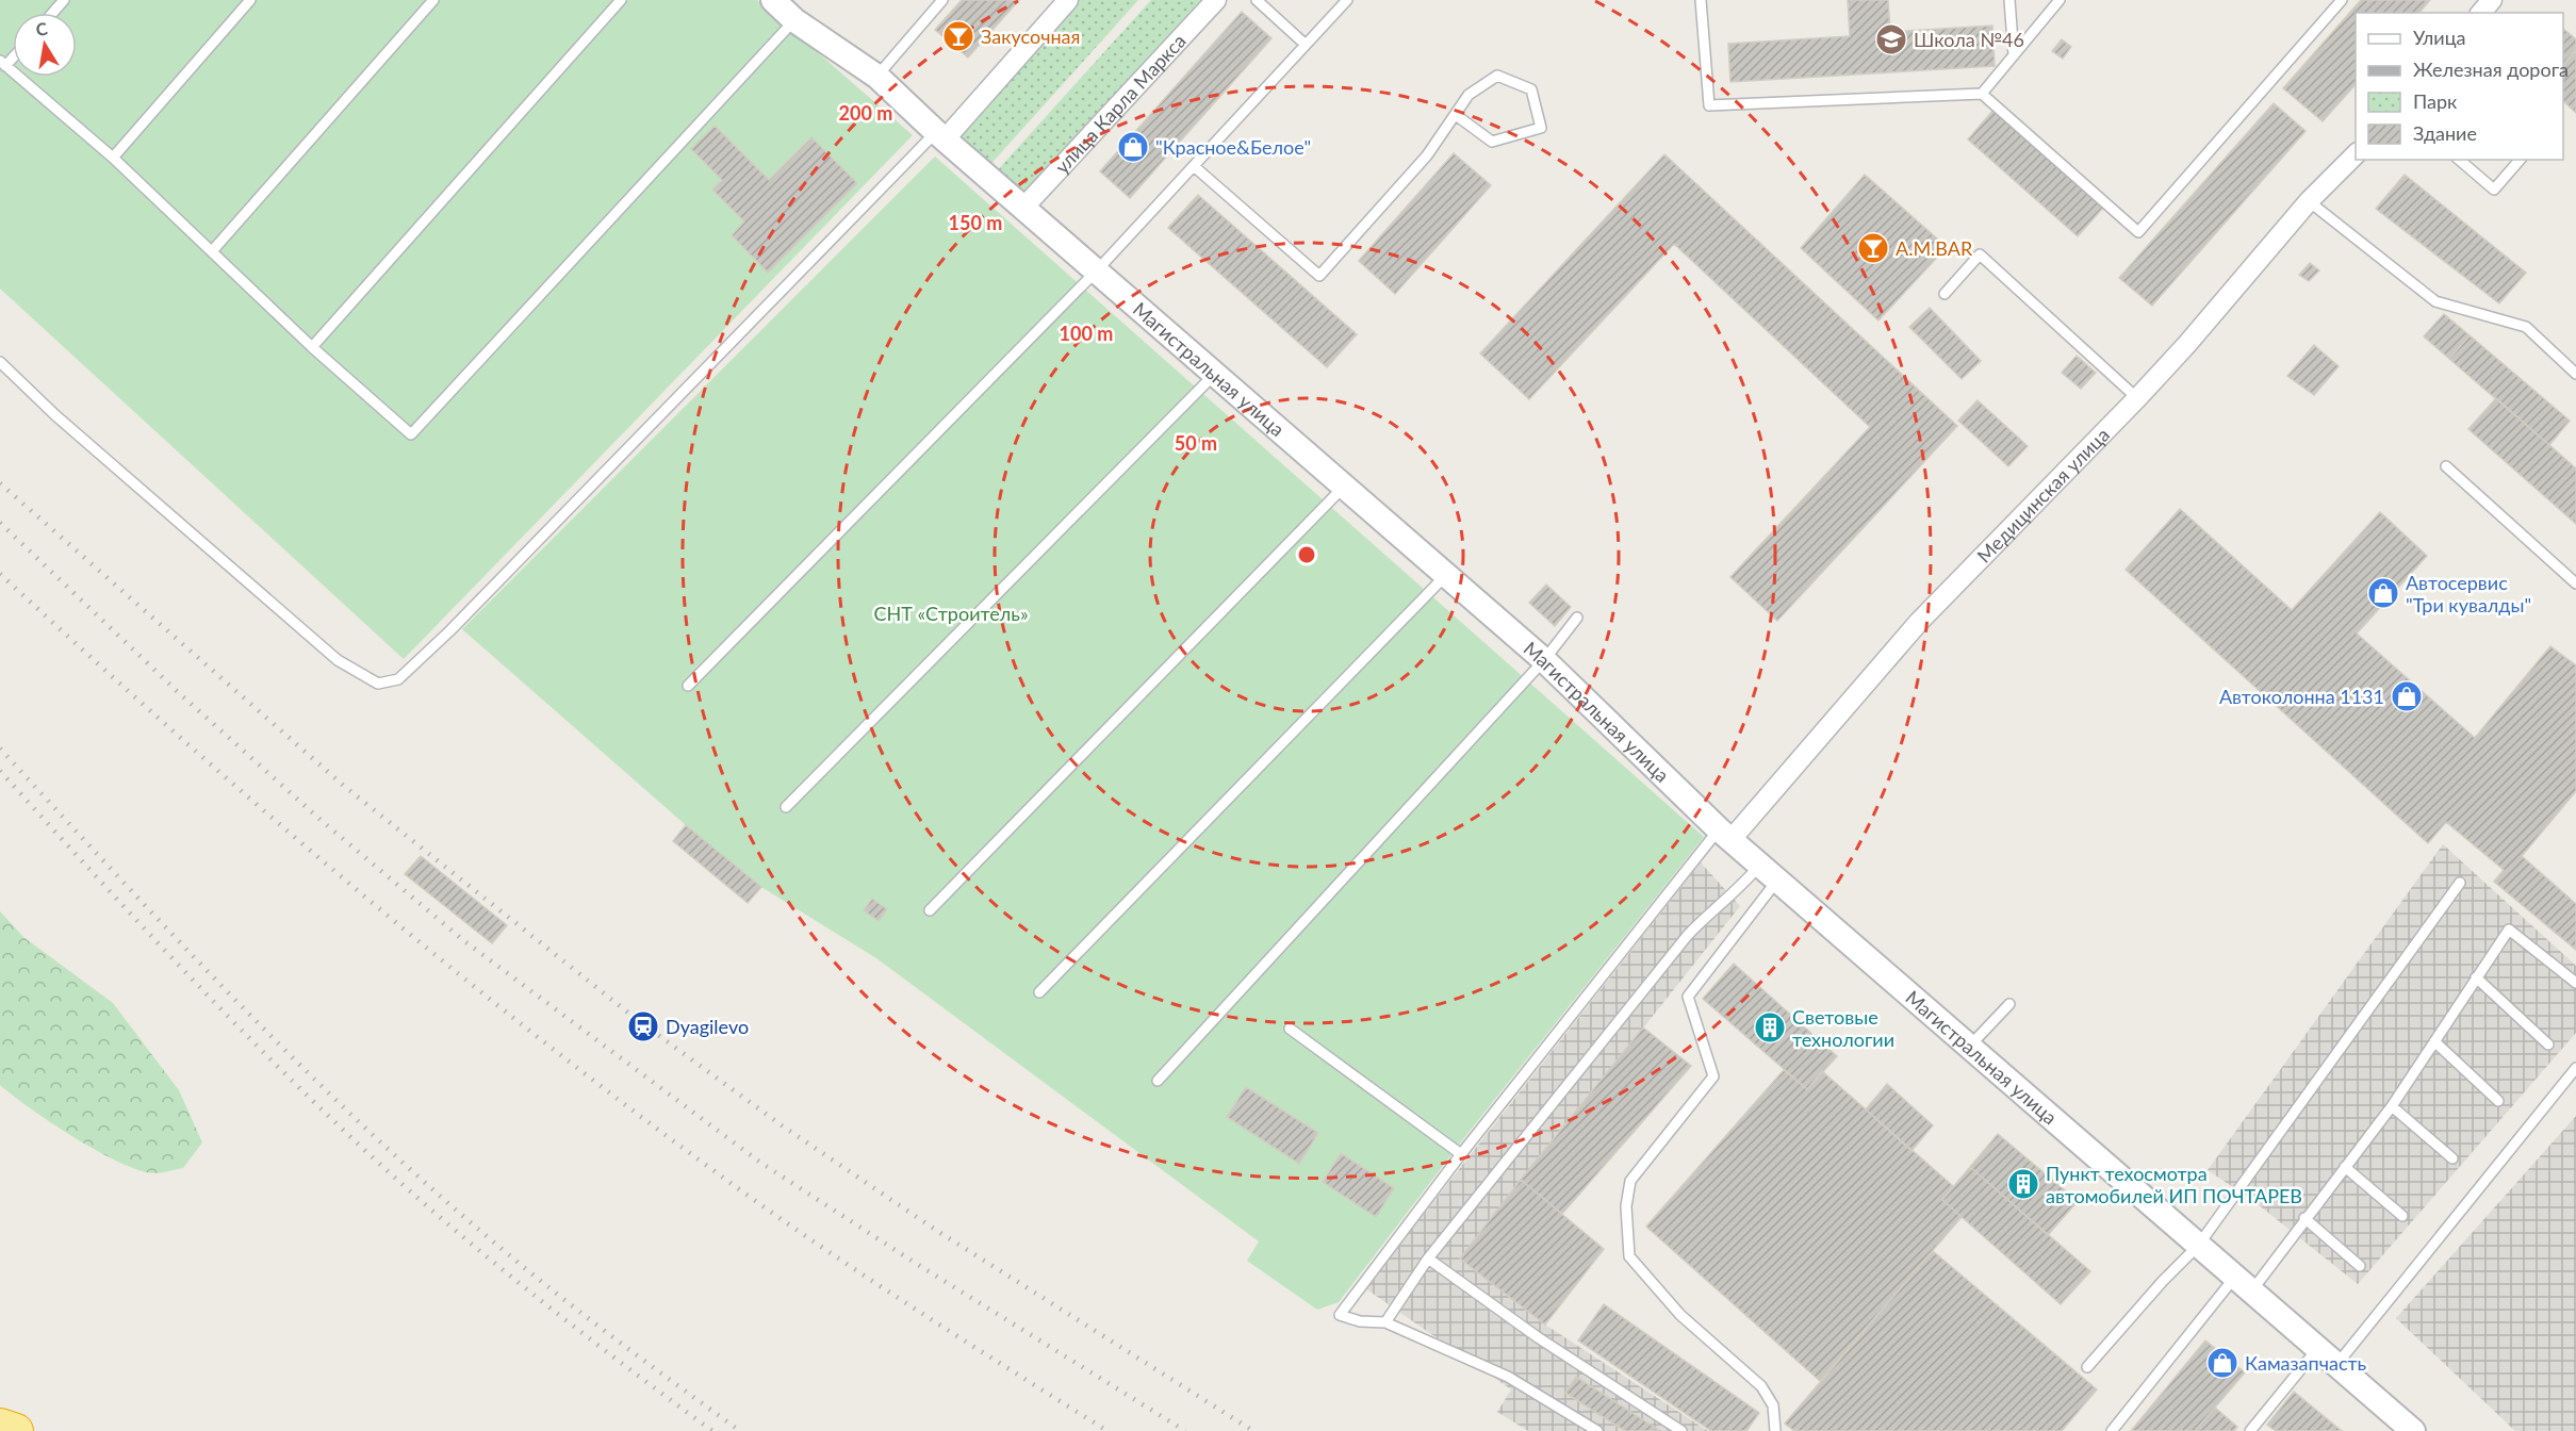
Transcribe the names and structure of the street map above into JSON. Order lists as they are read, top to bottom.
{
  "streets": {
    "street": ["улица Карла Маркса", "Магистральная улица", "Медицинская улица"]
  },
  "crossings": [
    ["улица Карла Маркса", "Магистральная улица"],
    ["Магистральная улица", "Медицинская улица"]
  ],
  "parks": ["СНТ «Строитель»"],
  "places": {
    "bar": ["Закусочная", "А.М.BAR"],
    "school or university": ["Школа №46"],
    "shop": [
      "\"Красное&Белое\"",
      "Автосервис \"Три кувалды\"",
      "Автоколонна 1131",
      "Камазапчасть"
    ],
    "station": ["Dyagilevo"],
    "building": ["Световые технологии", "Пункт техосмотра автомобилей ИП ПОЧТАРЕВ"]
  },
  "legend": [
    "Улица",
    "Железная дорога",
    "Парк",
    "Здание"
  ],
  "north": "top",
  "rings": [
    "200 m",
    "150 m",
    "100 m",
    "50 m"
  ]
}
